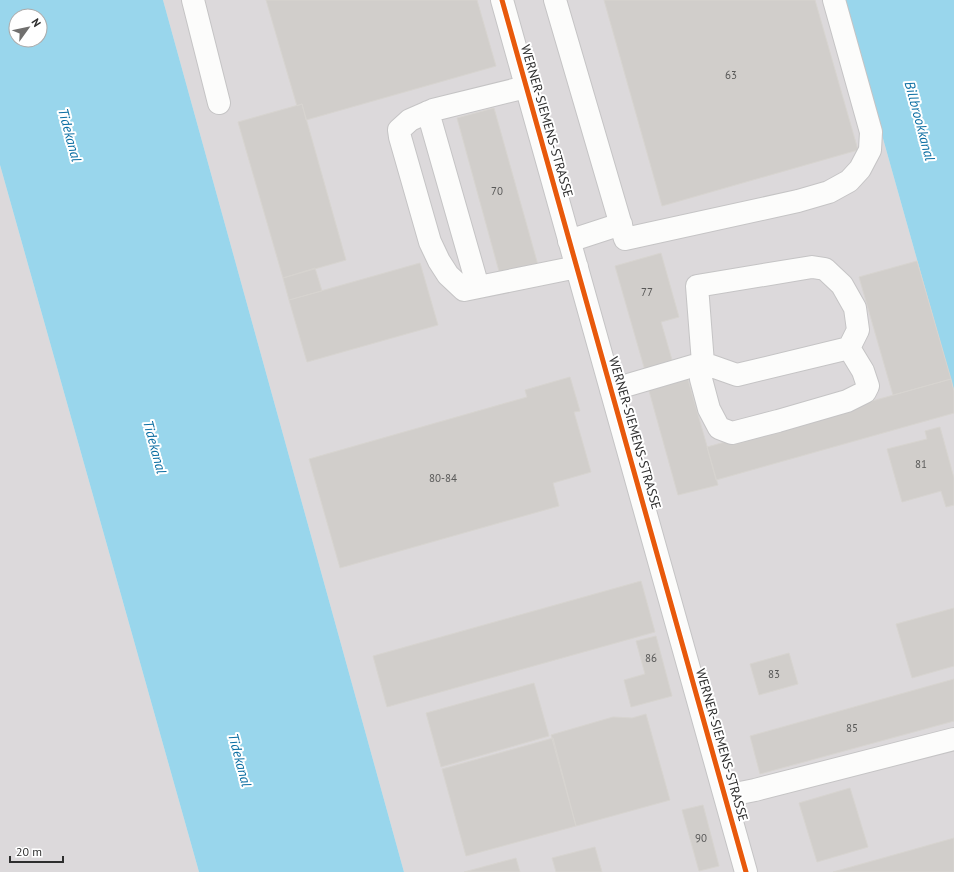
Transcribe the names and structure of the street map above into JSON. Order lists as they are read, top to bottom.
{
  "streets": {
    "street": ["WERNER-SIEMENS-STRASSE"]
  },
  "water": ["Billbrookkanal", "Tidekanal"],
  "house_numbers": [
    "63",
    "70",
    "77",
    "81",
    "80-84",
    "86",
    "83",
    "85",
    "90"
  ],
  "scale_bar": "20 m",
  "north": "top right"
}
